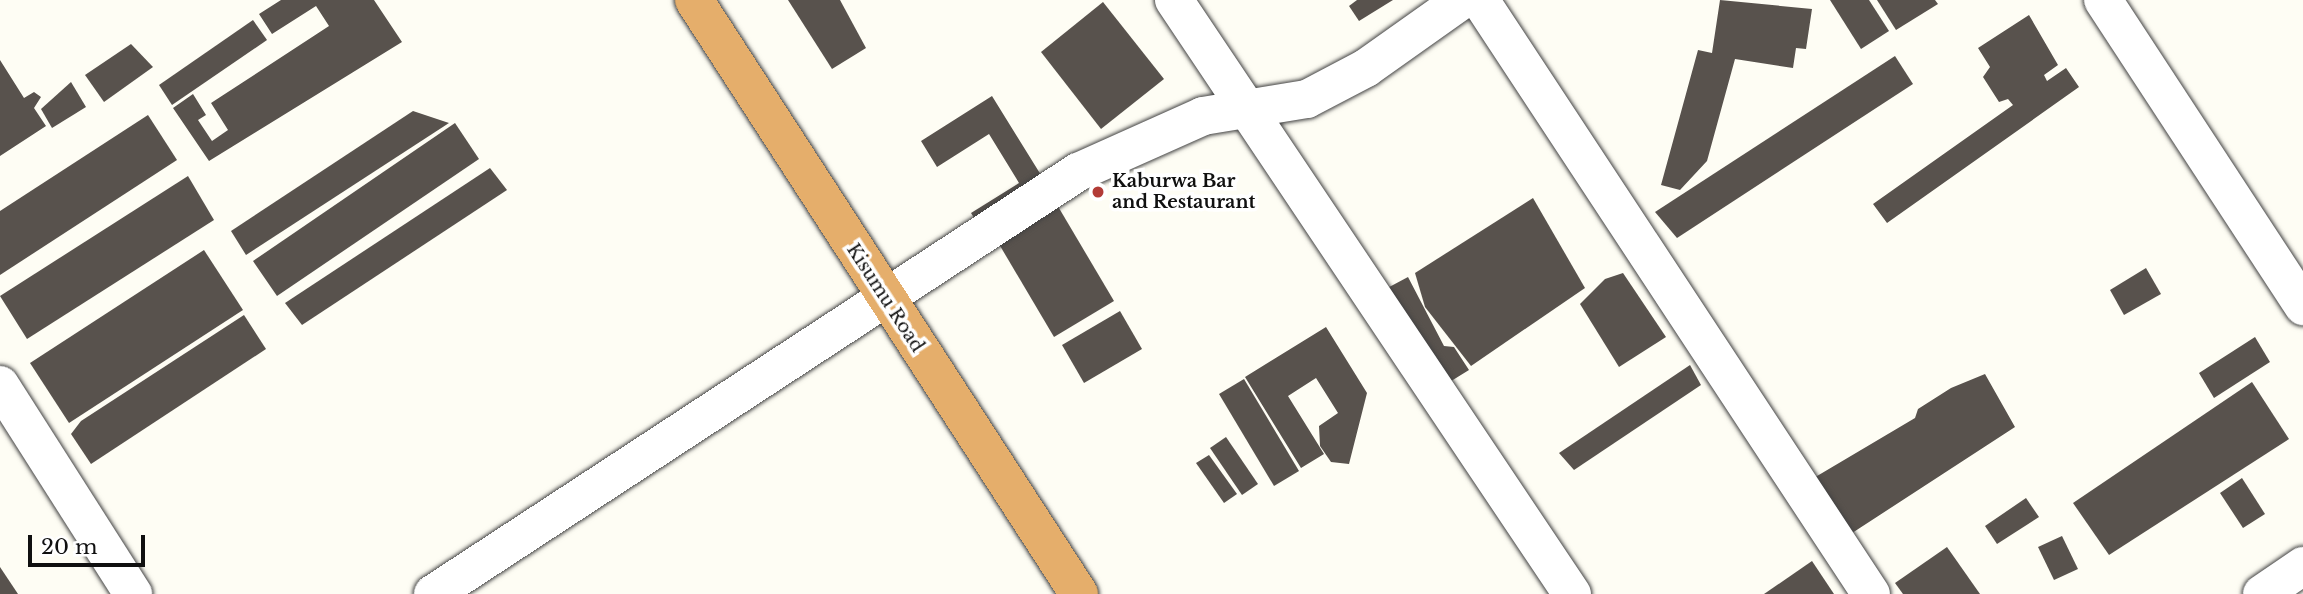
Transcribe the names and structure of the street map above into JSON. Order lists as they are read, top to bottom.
{
  "streets": {
    "highway": ["Kisumu Road"]
  },
  "places": ["Kaburwa Bar and Restaurant"],
  "scale_bar": "20 m"
}
